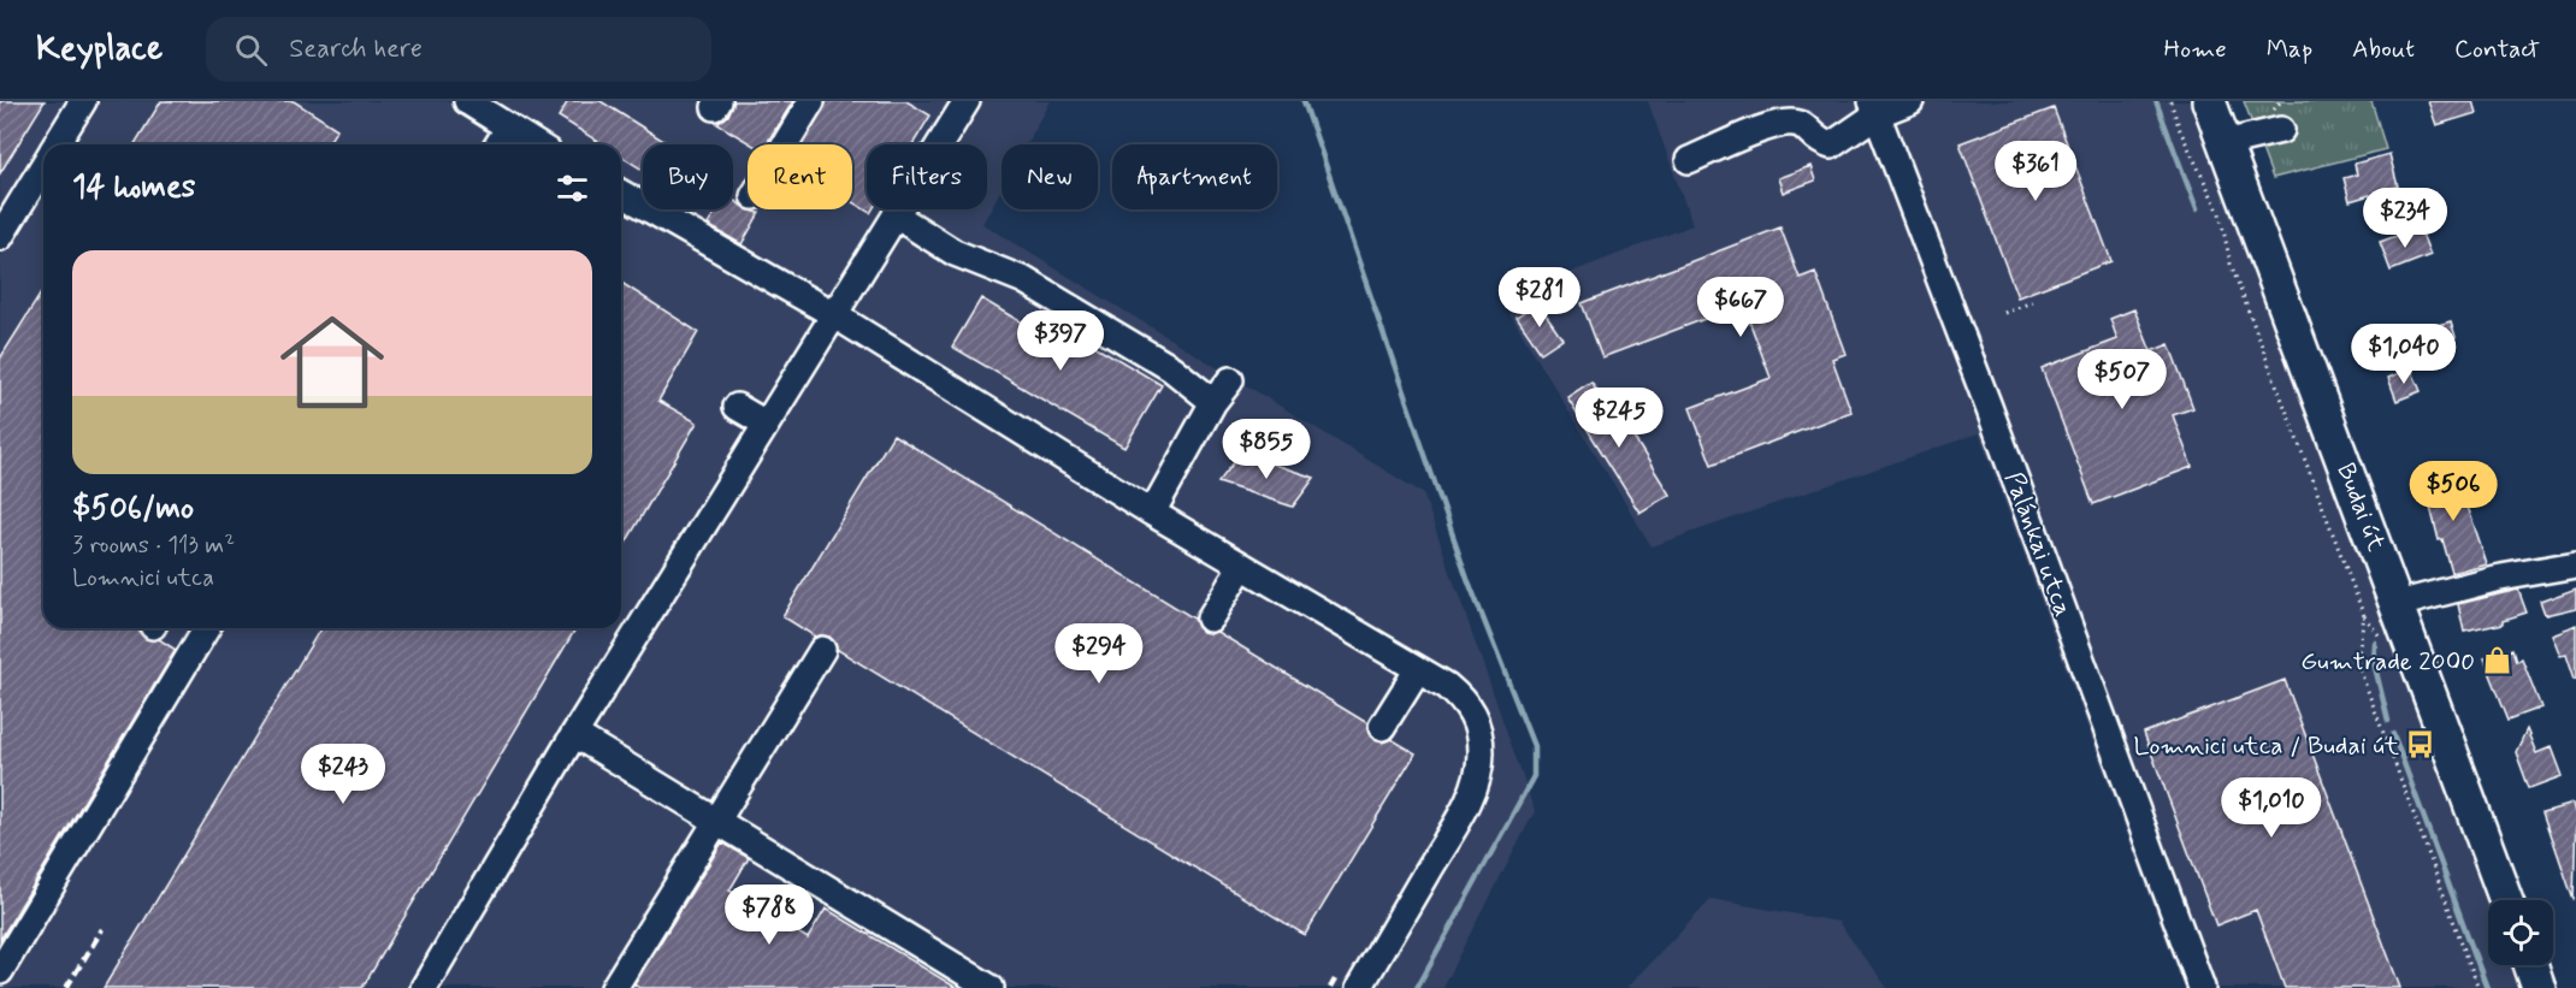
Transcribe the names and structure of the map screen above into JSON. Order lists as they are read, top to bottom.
{
  "streets": {
    "main road": ["Budai út"],
    "street": ["Palánkai utca"]
  },
  "places": {
    "shop": ["Gumtrade 2000"],
    "bus stop": ["Lomnici utca / Budai út"]
  },
  "page": {
    "header": "Keyplace",
    "search": "Search here",
    "nav": [
      "Home",
      "Map",
      "About",
      "Contact"
    ],
    "price": [
      "$361",
      "$234",
      "$281",
      "$667",
      "$397",
      "$1,040",
      "$507",
      "$245",
      "$855",
      "$506",
      "$294",
      "$243",
      "$1,010",
      "$788"
    ],
    "chip": [
      "Buy",
      "Rent",
      "Filters",
      "New",
      "Apartment"
    ],
    "heading": "14 homes",
    "list": [
      {
        "name": "$506/mo",
        "note": "3 rooms · 113 m² · Lomnici utca"
      }
    ]
  }
}
